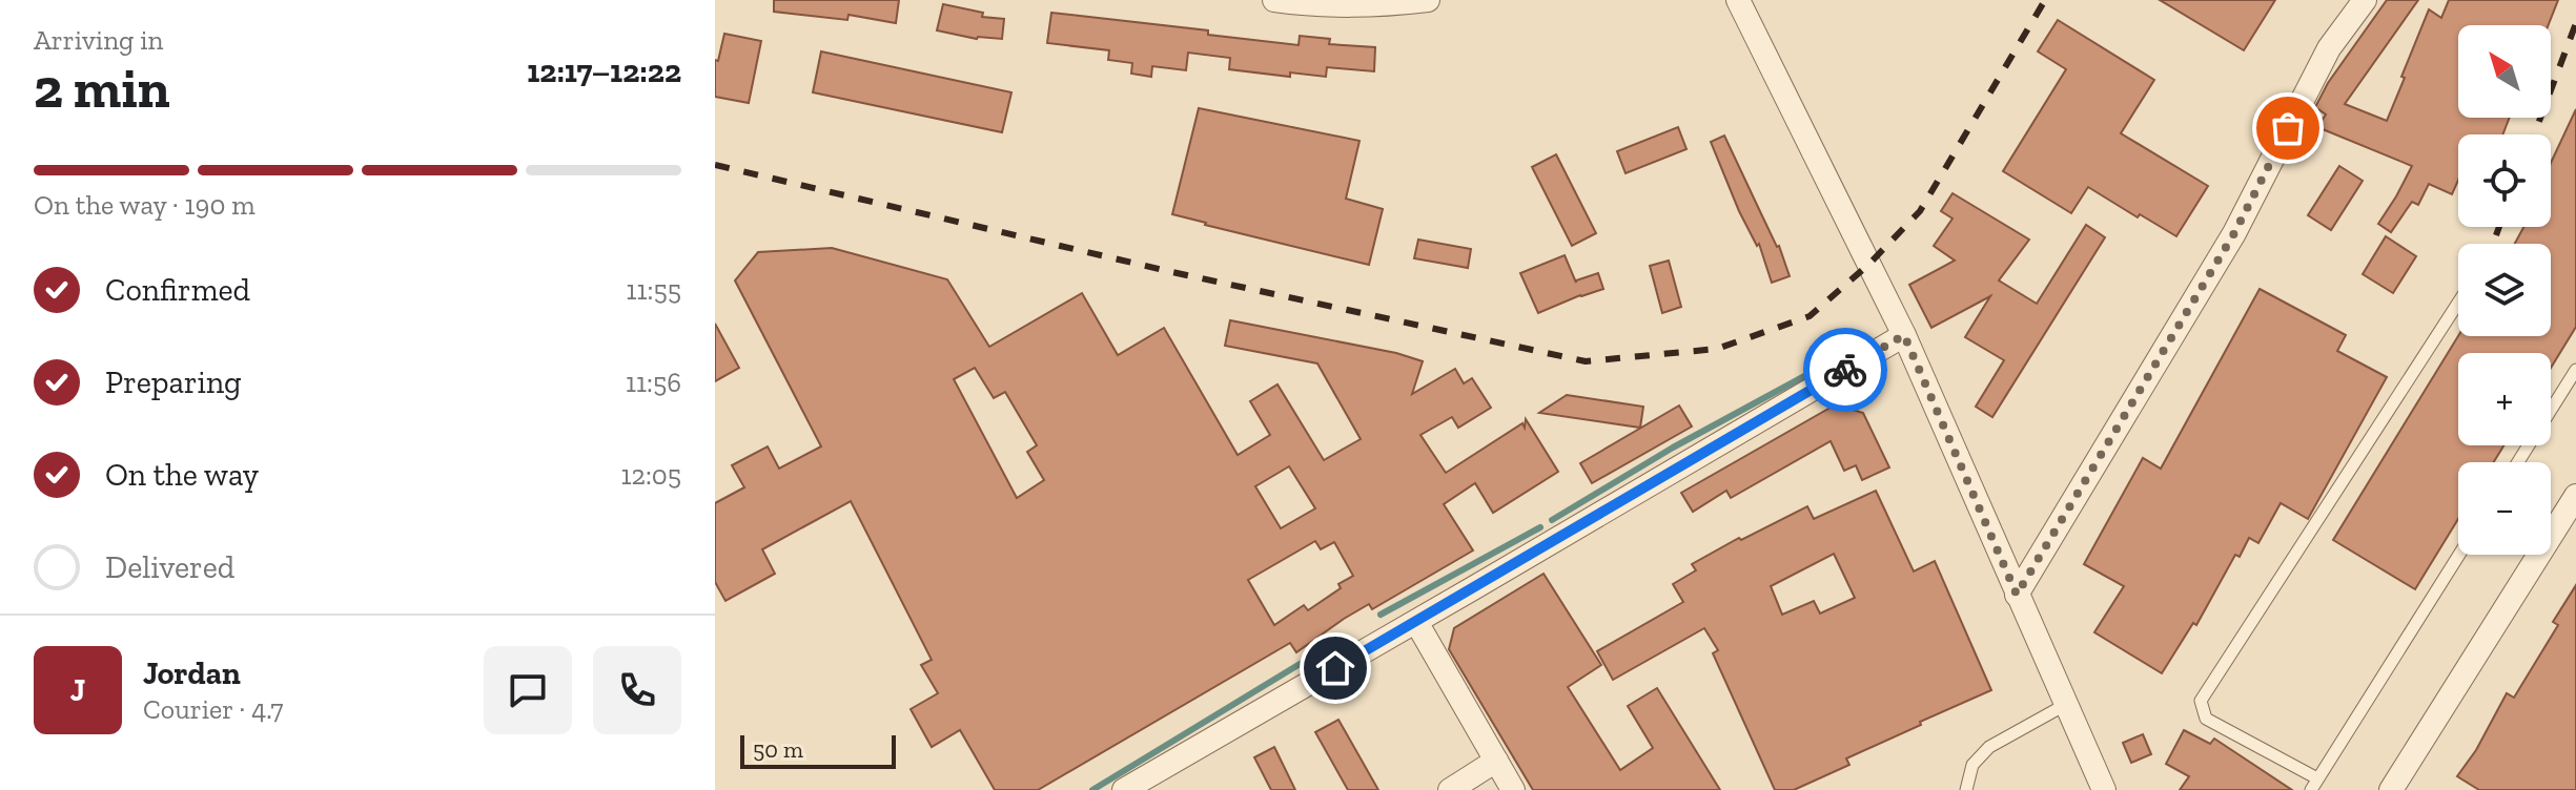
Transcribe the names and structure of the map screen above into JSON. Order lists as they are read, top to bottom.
{
  "scale_bar": "50 m",
  "north": "top left",
  "page": {
    "heading": ["2 min", "Arriving in", "12:17–12:22"],
    "panel": ["Jordan", "Courier · 4.7"],
    "map_buttons": ["+", "−"],
    "bar": "On the way · 190 m",
    "list": [
      ["Confirmed", "11:55"],
      ["Preparing", "11:56"],
      ["On the way", "12:05"],
      "Delivered"
    ],
    "round": "J",
    "scale": "50 m"
  }
}
